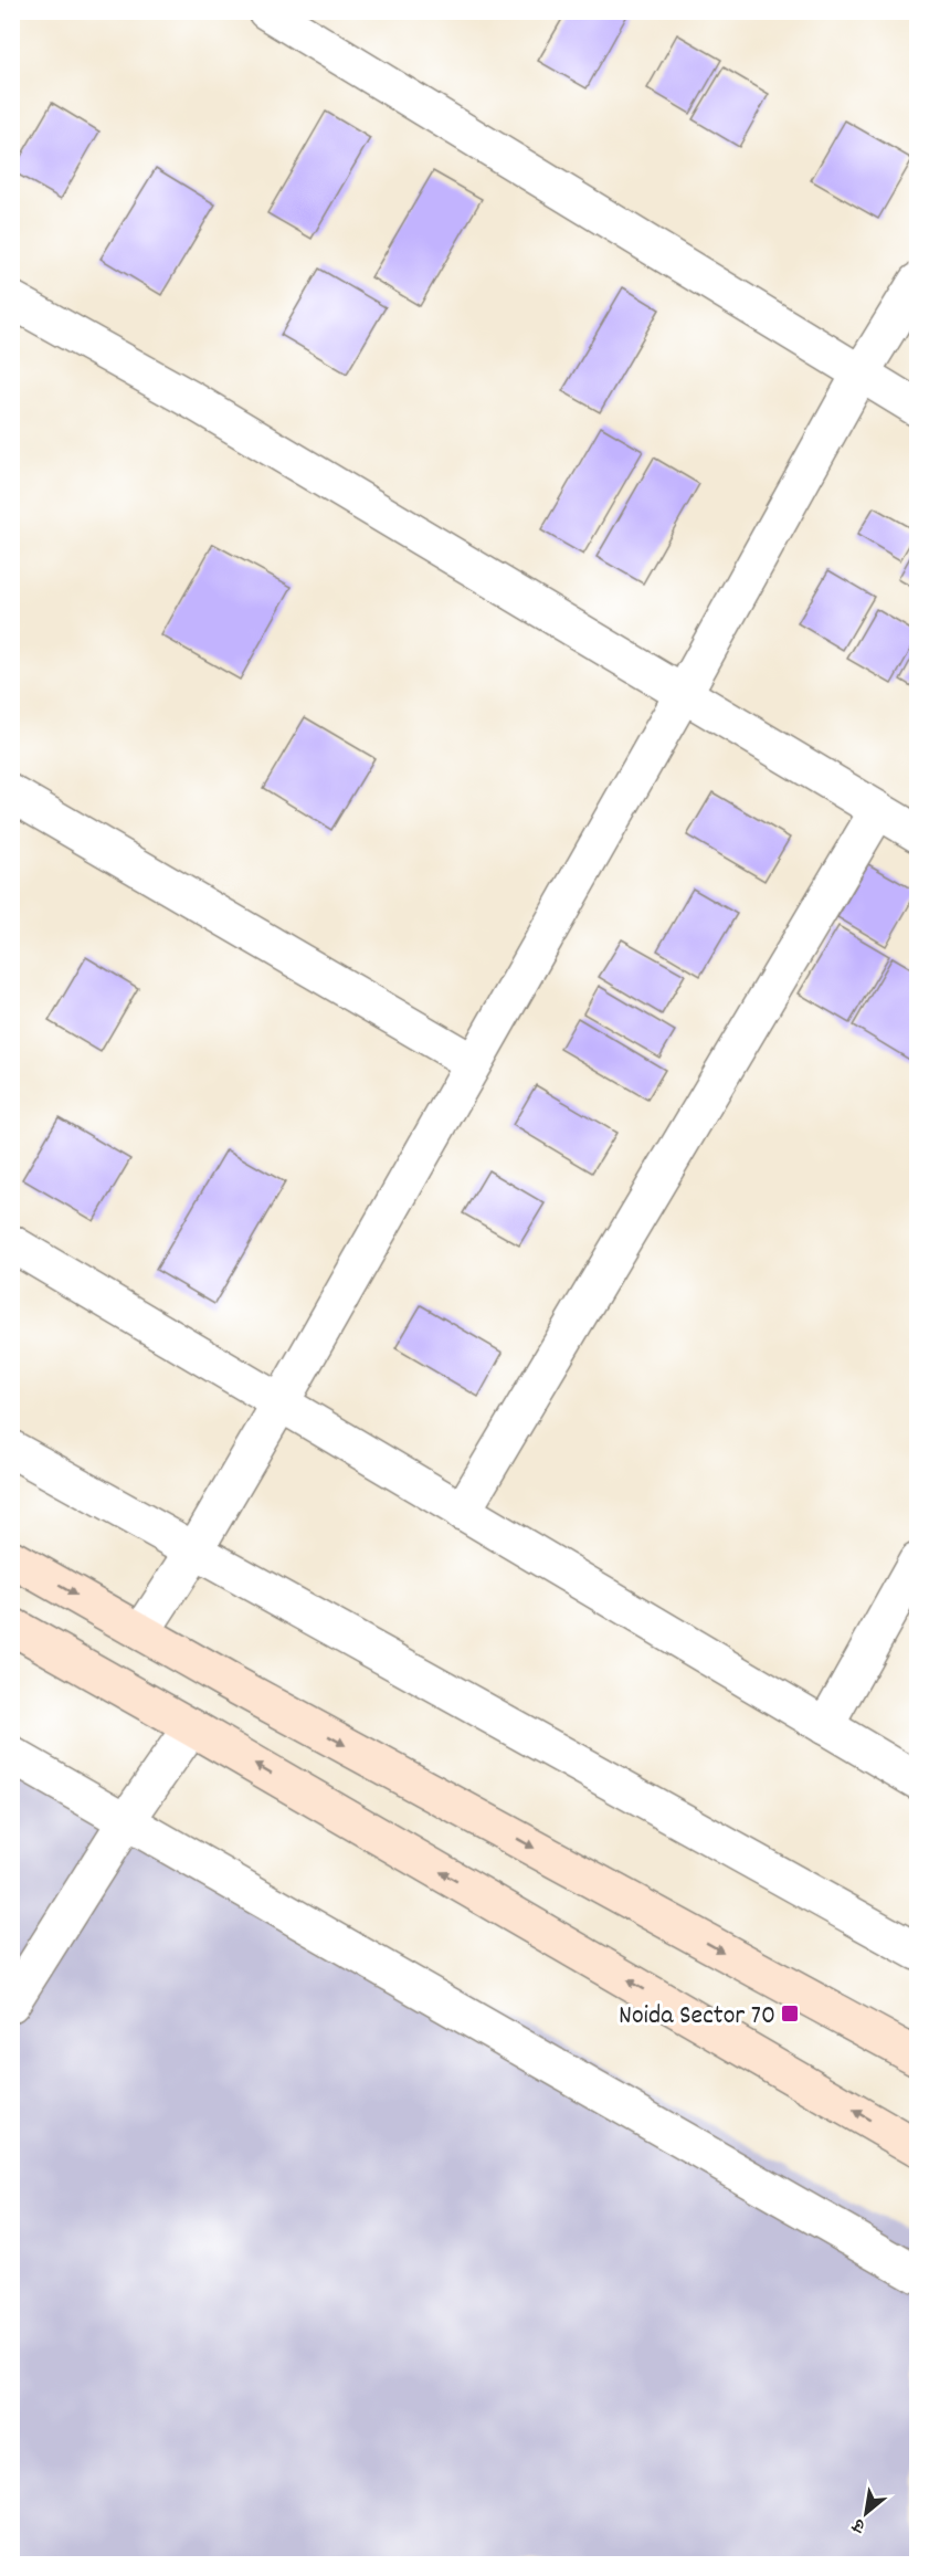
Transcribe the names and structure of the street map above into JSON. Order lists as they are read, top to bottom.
{
  "places": {
    "transit": ["Noida Sector 70"]
  },
  "north": "bottom left"
}
